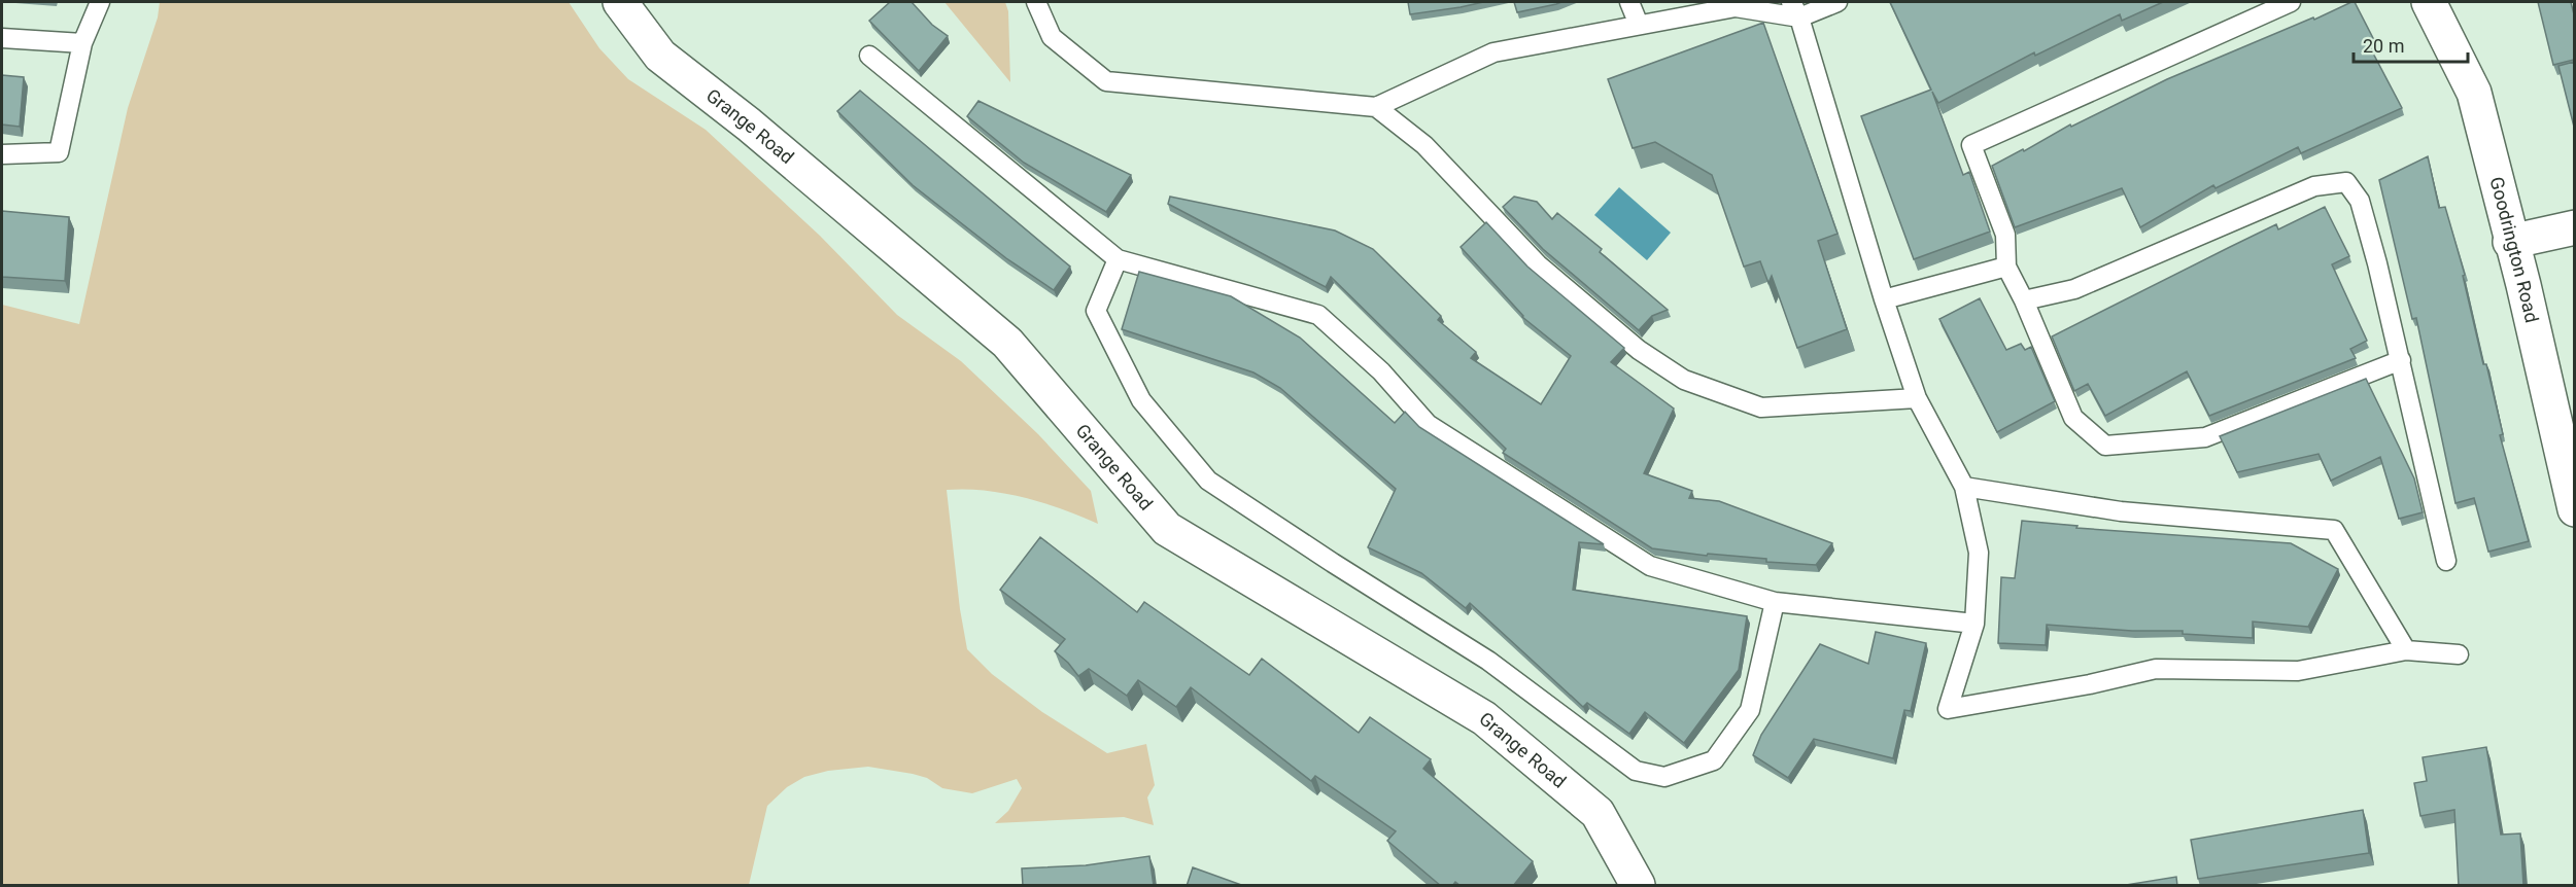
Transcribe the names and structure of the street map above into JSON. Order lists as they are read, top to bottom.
{
  "streets": {
    "street": ["Grange Road", "Goodrington Road"]
  },
  "scale_bar": "20 m"
}
